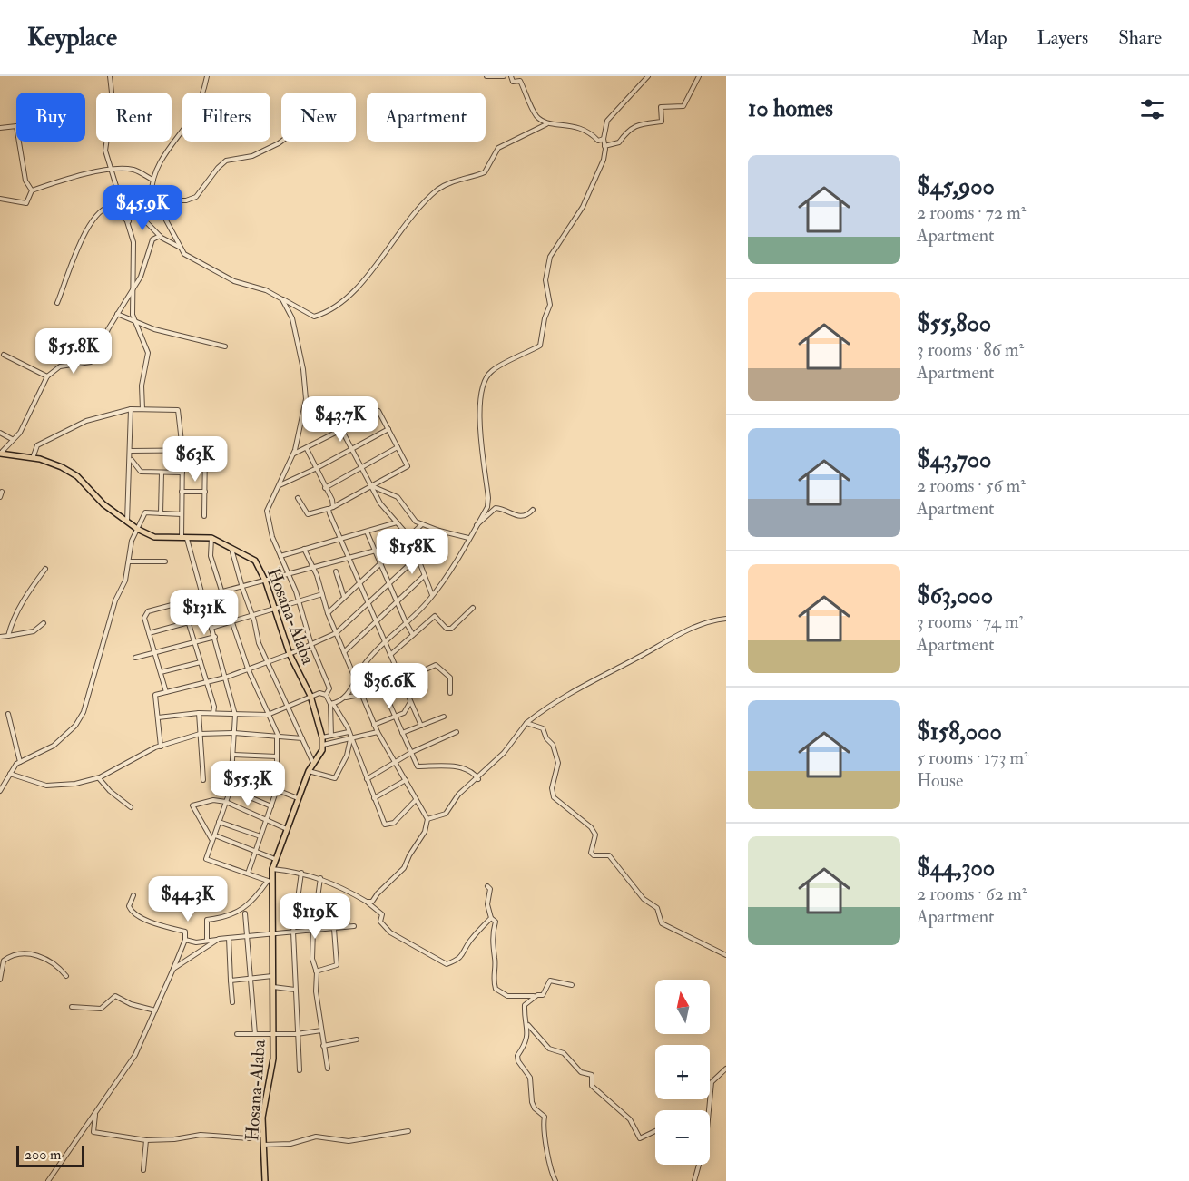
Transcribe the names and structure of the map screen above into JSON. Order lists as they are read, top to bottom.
{
  "streets": {
    "main road": ["Hosana-Alaba"]
  },
  "scale_bar": "200 m",
  "north": "top",
  "page": {
    "header": "Keyplace",
    "nav": ["Map", "Layers", "Share"],
    "heading": "10 homes",
    "chip": [
      "Buy",
      "Rent",
      "Filters",
      "New",
      "Apartment"
    ],
    "list": [
      {
        "name": "$45,900",
        "note": "2 rooms · 72 m² · Apartment"
      },
      {
        "name": "$55,800",
        "note": "3 rooms · 86 m² · Apartment"
      },
      {
        "name": "$43,700",
        "note": "2 rooms · 56 m² · Apartment"
      },
      {
        "name": "$63,000",
        "note": "3 rooms · 74 m² · Apartment"
      },
      {
        "name": "$158,000",
        "note": "5 rooms · 173 m² · House"
      },
      {
        "name": "$44,300",
        "note": "2 rooms · 62 m² · Apartment"
      }
    ],
    "price": [
      "$45.9K",
      "$55.8K",
      "$43.7K",
      "$63K",
      "$158K",
      "$131K",
      "$36.6K",
      "$55.3K",
      "$44.3K",
      "$119K"
    ],
    "map_buttons": ["+", "−"],
    "scale": "200 m"
  }
}
